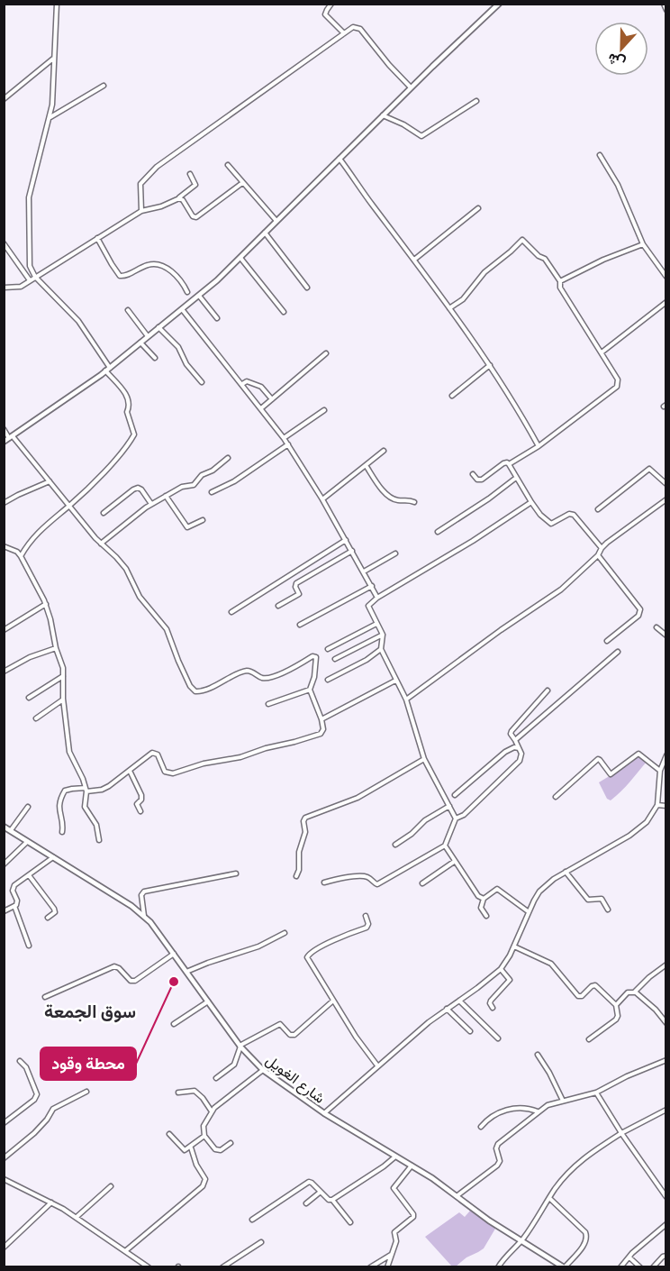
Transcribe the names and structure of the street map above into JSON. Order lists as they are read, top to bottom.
{
  "streets": {
    "street": ["شارع الغويل"]
  },
  "districts": ["سوق الجمعة"],
  "places": ["محطة وقود"],
  "north": "bottom"
}
